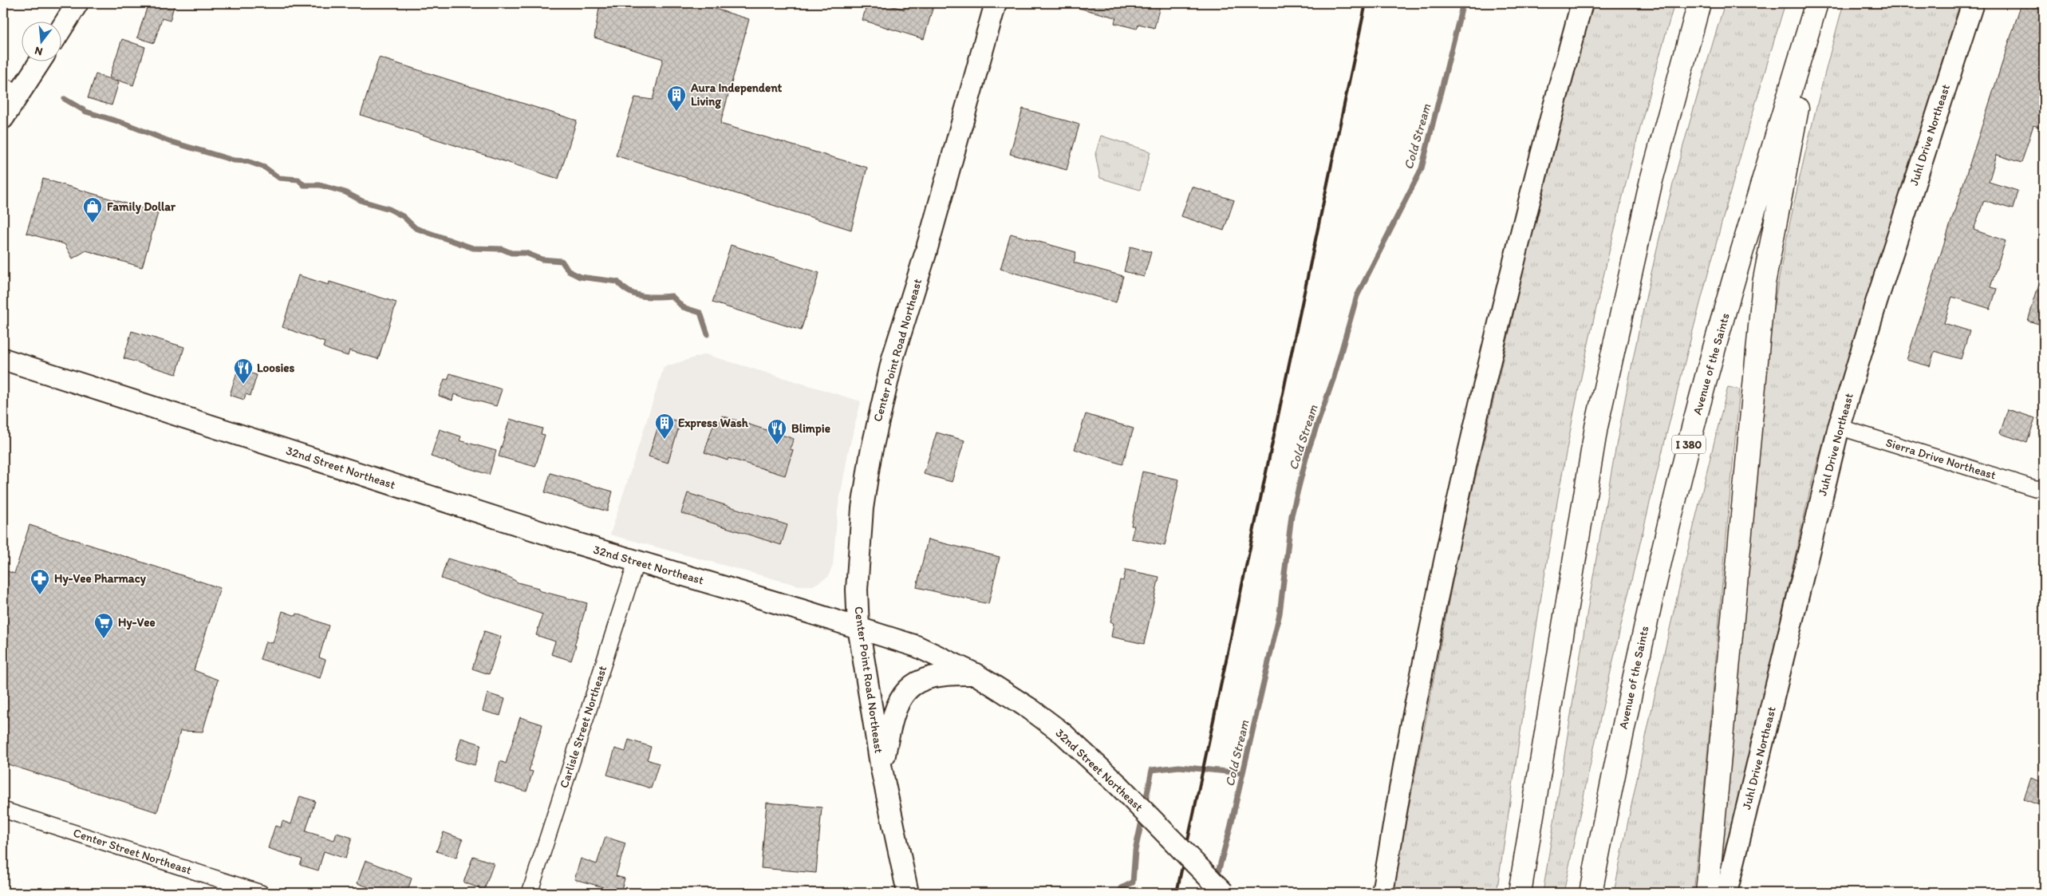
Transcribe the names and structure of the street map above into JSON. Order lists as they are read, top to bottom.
{
  "streets": {
    "highway": ["Avenue of the Saints", "I 380"],
    "main road": ["Juhl Drive Northeast", "Center Point Road Northeast", "32nd Street Northeast"],
    "street": ["Sierra Drive Northeast", "Carlisle Street Northeast", "Center Street Northeast"]
  },
  "crossings": [
    ["Juhl Drive Northeast", "Sierra Drive Northeast"],
    ["Center Point Road Northeast", "32nd Street Northeast"],
    ["32nd Street Northeast", "Carlisle Street Northeast"]
  ],
  "water": ["Cold Stream"],
  "places": {
    "building": ["Aura Independent Living", "Express Wash"],
    "shop": ["Family Dollar"],
    "restaurant": ["Loosies", "Blimpie"],
    "pharmacy": ["Hy-Vee Pharmacy"],
    "supermarket": ["Hy-Vee"]
  },
  "north": "bottom"
}
